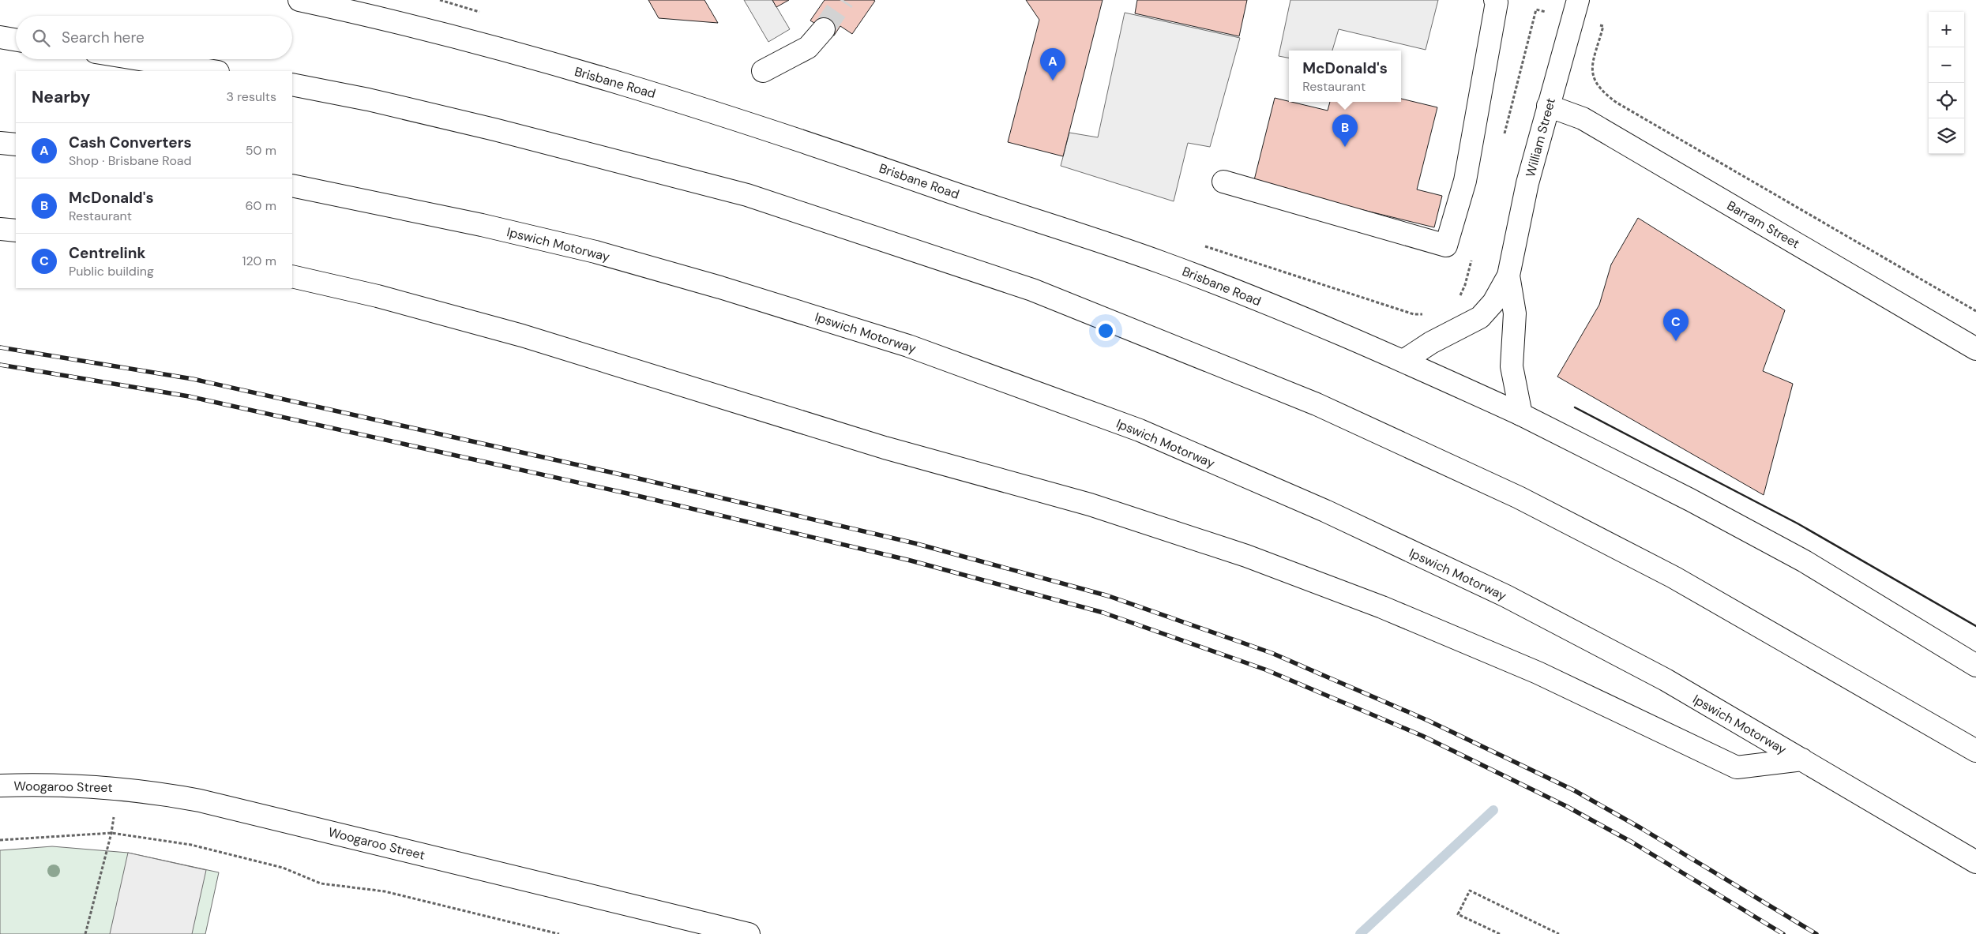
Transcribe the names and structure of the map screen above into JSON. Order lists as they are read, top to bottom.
{
  "streets": {
    "main road": [
      "Brisbane Road",
      "William Street",
      "Barram Street",
      "Ipswich Motorway",
      "Woogaroo Street"
    ]
  },
  "crossings": [
    ["Brisbane Road", "William Street"],
    ["William Street", "Barram Street"]
  ],
  "page": {
    "map_buttons": ["+", "−"],
    "search": "Search here",
    "pins": ["A", "B", "C"],
    "popup": ["McDonald's", "Restaurant"],
    "heading": ["Nearby", "3 results"],
    "list": [
      {
        "mark": "A",
        "name": "Cash Converters",
        "note": "Shop · Brisbane Road",
        "value": "50 m"
      },
      {
        "mark": "B",
        "name": "McDonald's",
        "note": "Restaurant",
        "value": "60 m"
      },
      {
        "mark": "C",
        "name": "Centrelink",
        "note": "Public building",
        "value": "120 m"
      }
    ]
  }
}
